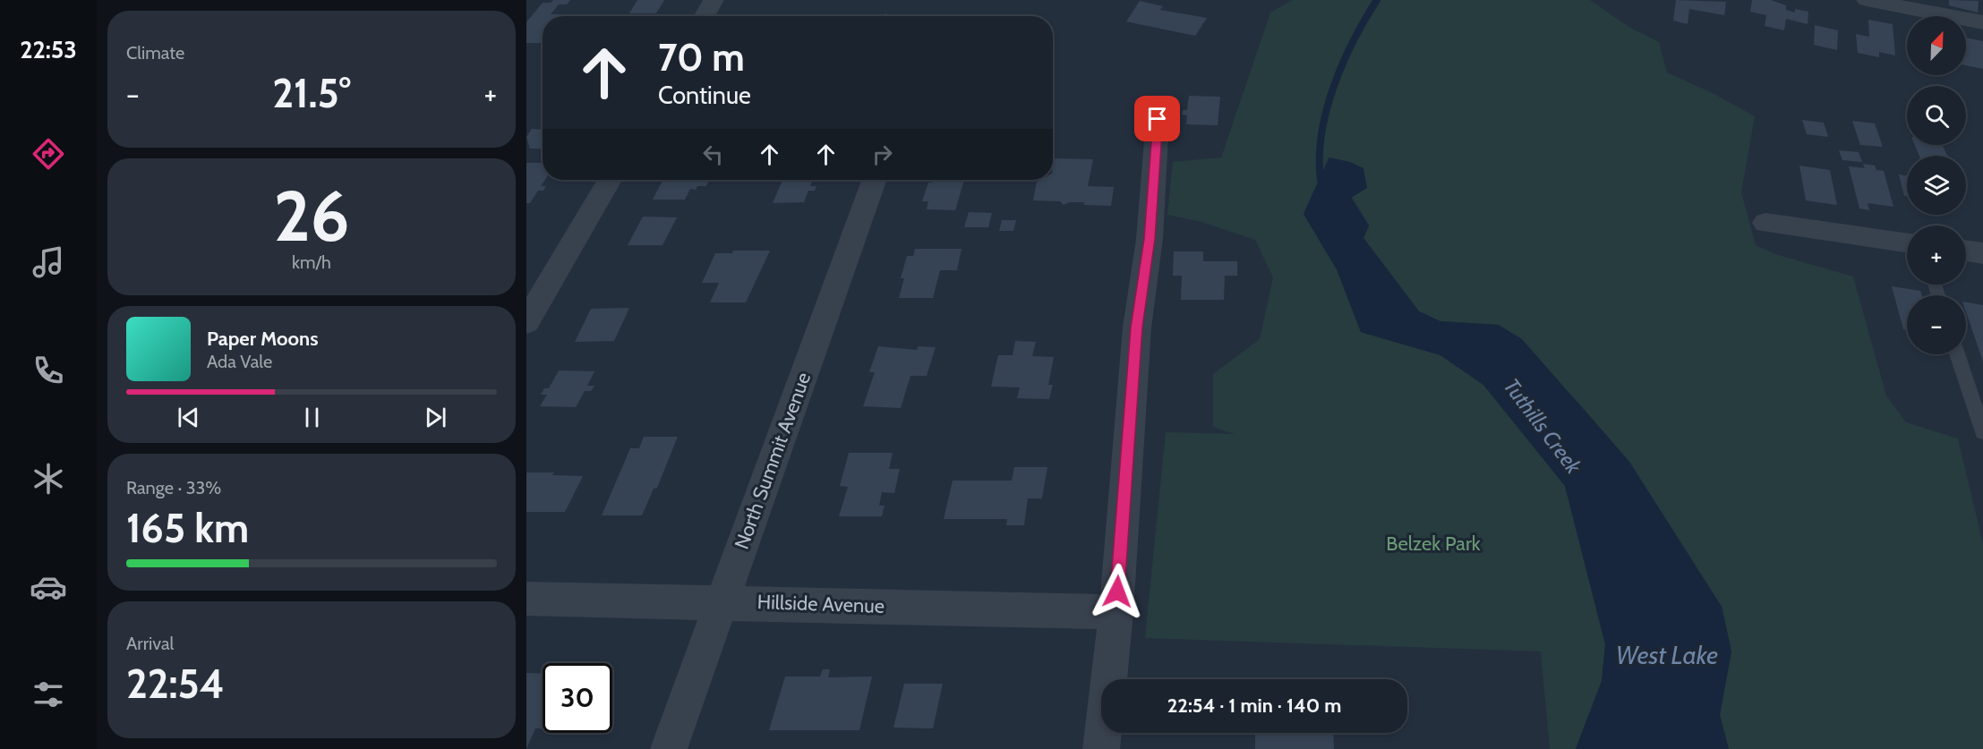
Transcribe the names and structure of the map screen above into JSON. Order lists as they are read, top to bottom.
{
  "streets": {
    "street": ["North Summit Avenue", "Hillside Avenue"]
  },
  "crossings": [
    ["North Summit Avenue", "Hillside Avenue"]
  ],
  "water": ["Tuthills Creek", "West Lake"],
  "parks": ["Belzek Park"],
  "north": "top right",
  "page": {
    "tabs": "22:53",
    "tile": [
      "Climate",
      ["26", "km/h"],
      ["Range · 33%", "165 km"],
      ["Arrival", "22:54"]
    ],
    "map_buttons": ["+", "−"],
    "turn": ["70 m", "Continue"],
    "heat": ["−", "21.5°", "+"],
    "song": ["Paper Moons", "Ada Vale"],
    "limit": "30",
    "trip": "22:54 · 1 min · 140 m"
  }
}
